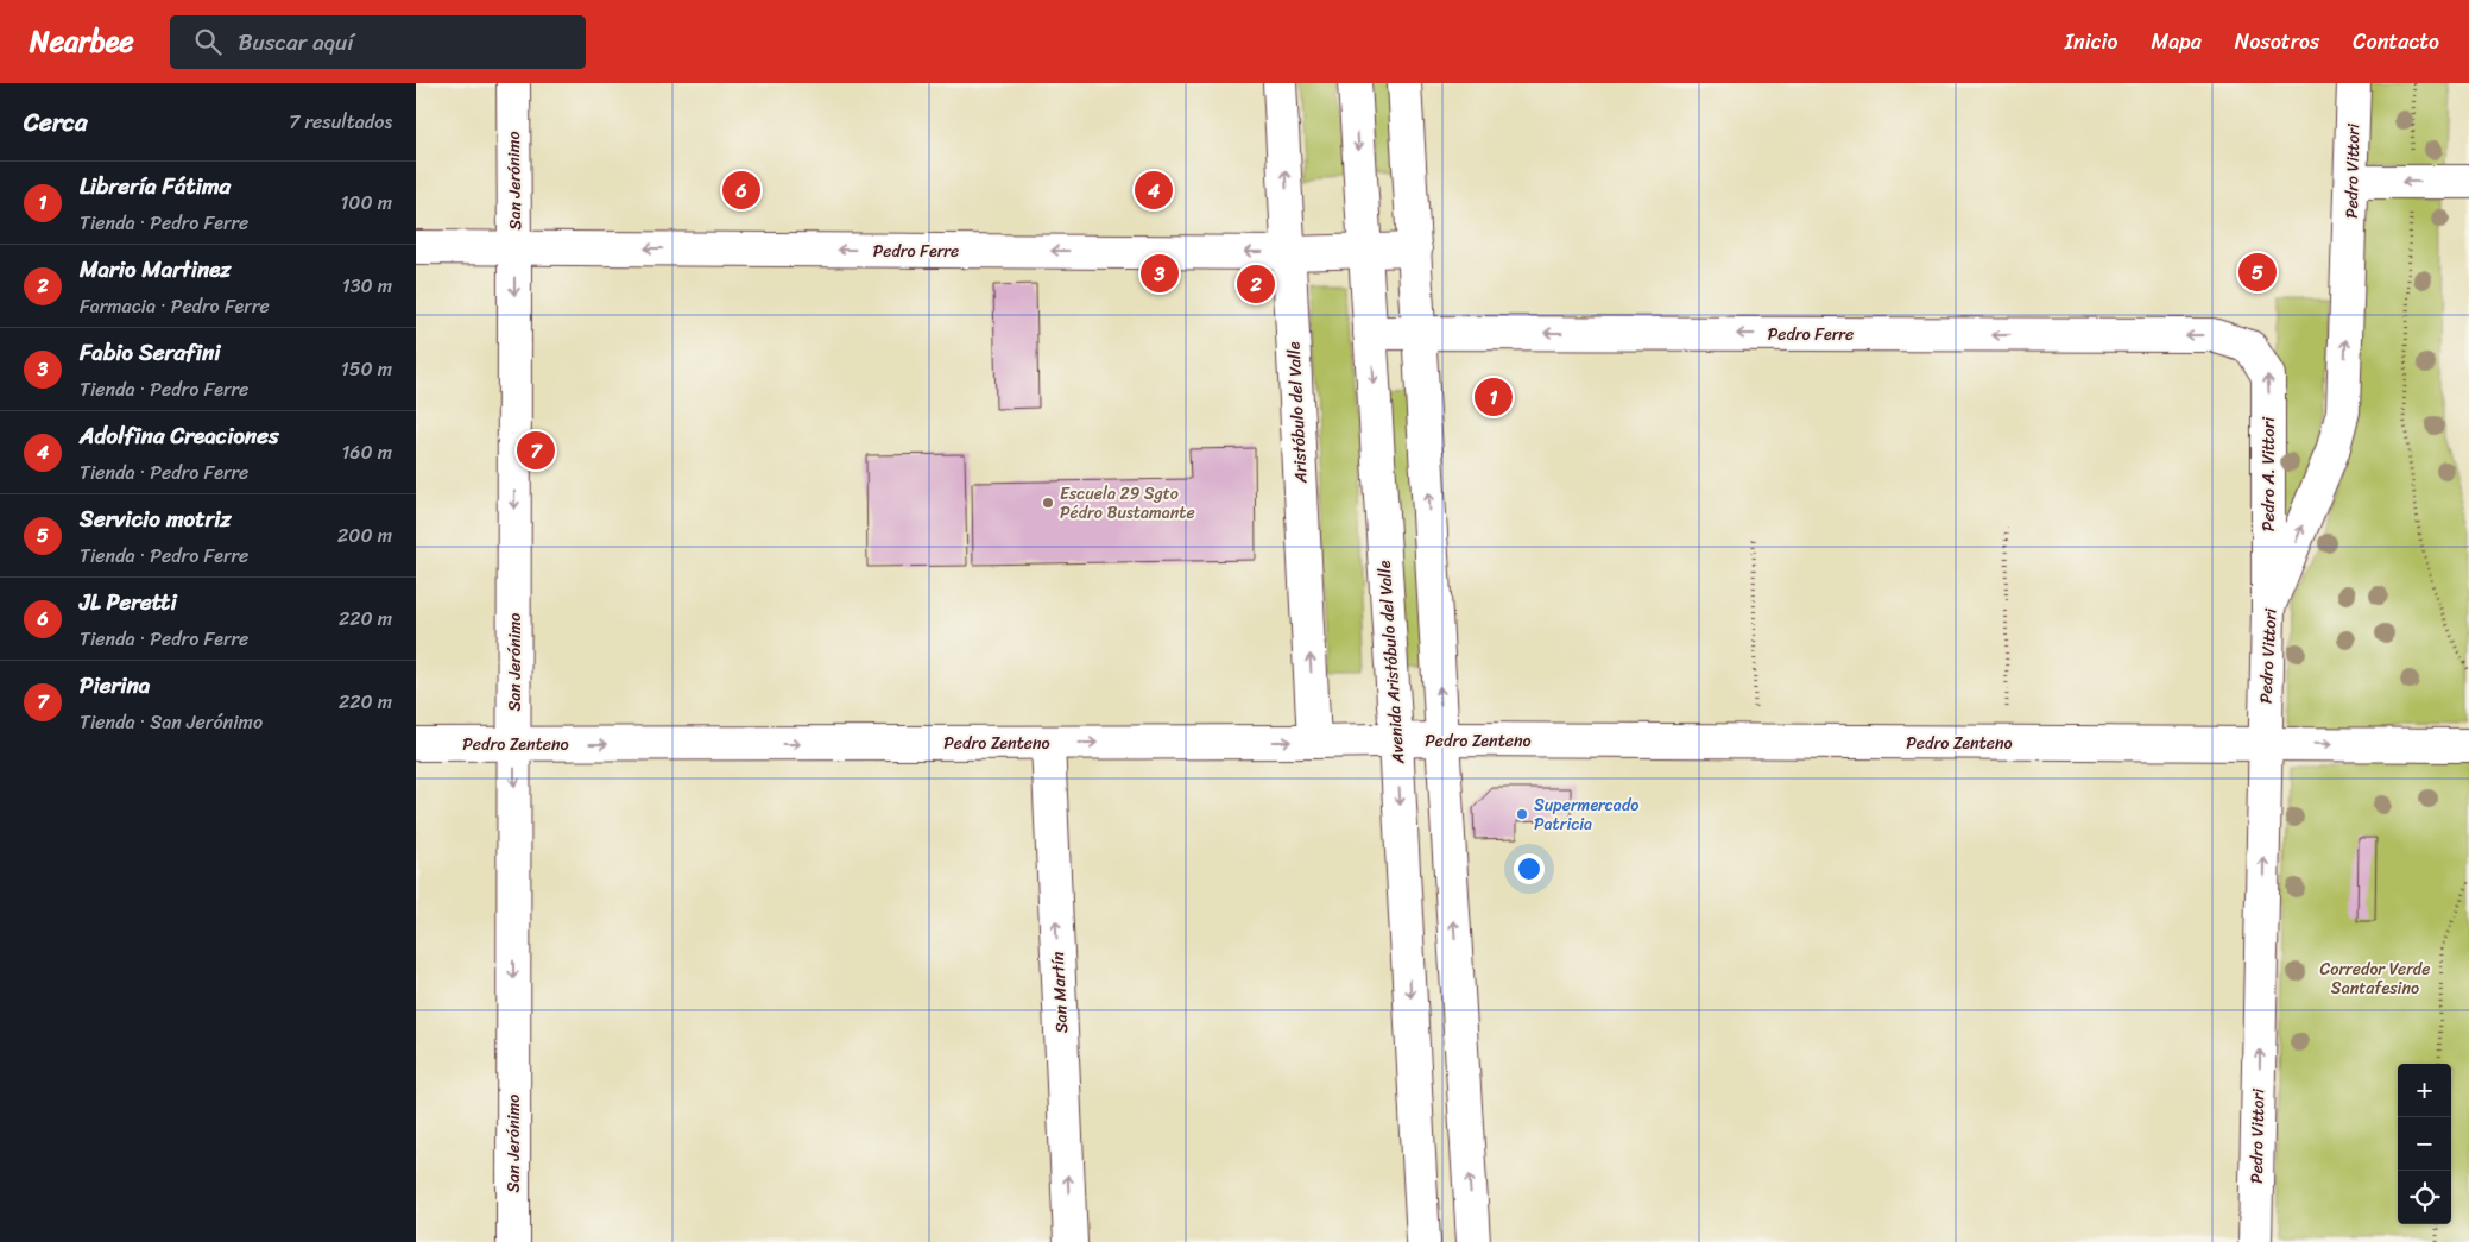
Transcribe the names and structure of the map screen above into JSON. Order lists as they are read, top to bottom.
{
  "streets": {
    "street": [
      "Pedro Vittori",
      "San Jerónimo",
      "Pedro Ferre",
      "Aristóbulo del Valle",
      "Pedro A. Vittori",
      "Avenida Aristóbulo del Valle",
      "Pedro Zenteno",
      "San Martín"
    ]
  },
  "crossings": [
    ["Pedro Vittori", "Pedro A. Vittori"],
    ["Pedro Vittori", "Pedro Zenteno"],
    ["San Jerónimo", "Pedro Ferre"],
    ["San Jerónimo", "Pedro Zenteno"],
    ["Pedro Ferre", "Aristóbulo del Valle"],
    ["Pedro Ferre", "Pedro A. Vittori"],
    ["Pedro Ferre", "Avenida Aristóbulo del Valle"],
    ["Aristóbulo del Valle", "Pedro Zenteno"],
    ["Avenida Aristóbulo del Valle", "Pedro Zenteno"],
    ["Pedro Zenteno", "San Martín"]
  ],
  "one_way": [
    "Pedro Vittori",
    "San Jerónimo",
    "Pedro Ferre",
    "Pedro A. Vittori",
    "Pedro Zenteno",
    "San Martín"
  ],
  "parks": ["Corredor Verde Santafesino"],
  "places": ["Escuela 29 Sgto Pédro Bustamante", "Supermercado Patricia"],
  "page": {
    "header": "Nearbee",
    "search": "Buscar aquí",
    "nav": [
      "Inicio",
      "Mapa",
      "Nosotros",
      "Contacto"
    ],
    "heading": ["Cerca", "7 resultados"],
    "list": [
      {
        "mark": "1",
        "name": "Librería Fátima",
        "note": "Tienda · Pedro Ferre",
        "value": "100 m"
      },
      {
        "mark": "2",
        "name": "Mario Martinez",
        "note": "Farmacia · Pedro Ferre",
        "value": "130 m"
      },
      {
        "mark": "3",
        "name": "Fabio Serafini",
        "note": "Tienda · Pedro Ferre",
        "value": "150 m"
      },
      {
        "mark": "4",
        "name": "Adolfina Creaciones",
        "note": "Tienda · Pedro Ferre",
        "value": "160 m"
      },
      {
        "mark": "5",
        "name": "Servicio motriz",
        "note": "Tienda · Pedro Ferre",
        "value": "200 m"
      },
      {
        "mark": "6",
        "name": "JL Peretti",
        "note": "Tienda · Pedro Ferre",
        "value": "220 m"
      },
      {
        "mark": "7",
        "name": "Pierina",
        "note": "Tienda · San Jerónimo",
        "value": "220 m"
      }
    ],
    "pins": [
      "4",
      "6",
      "5",
      "3",
      "2",
      "1",
      "7"
    ],
    "map_buttons": ["+", "−"]
  }
}
